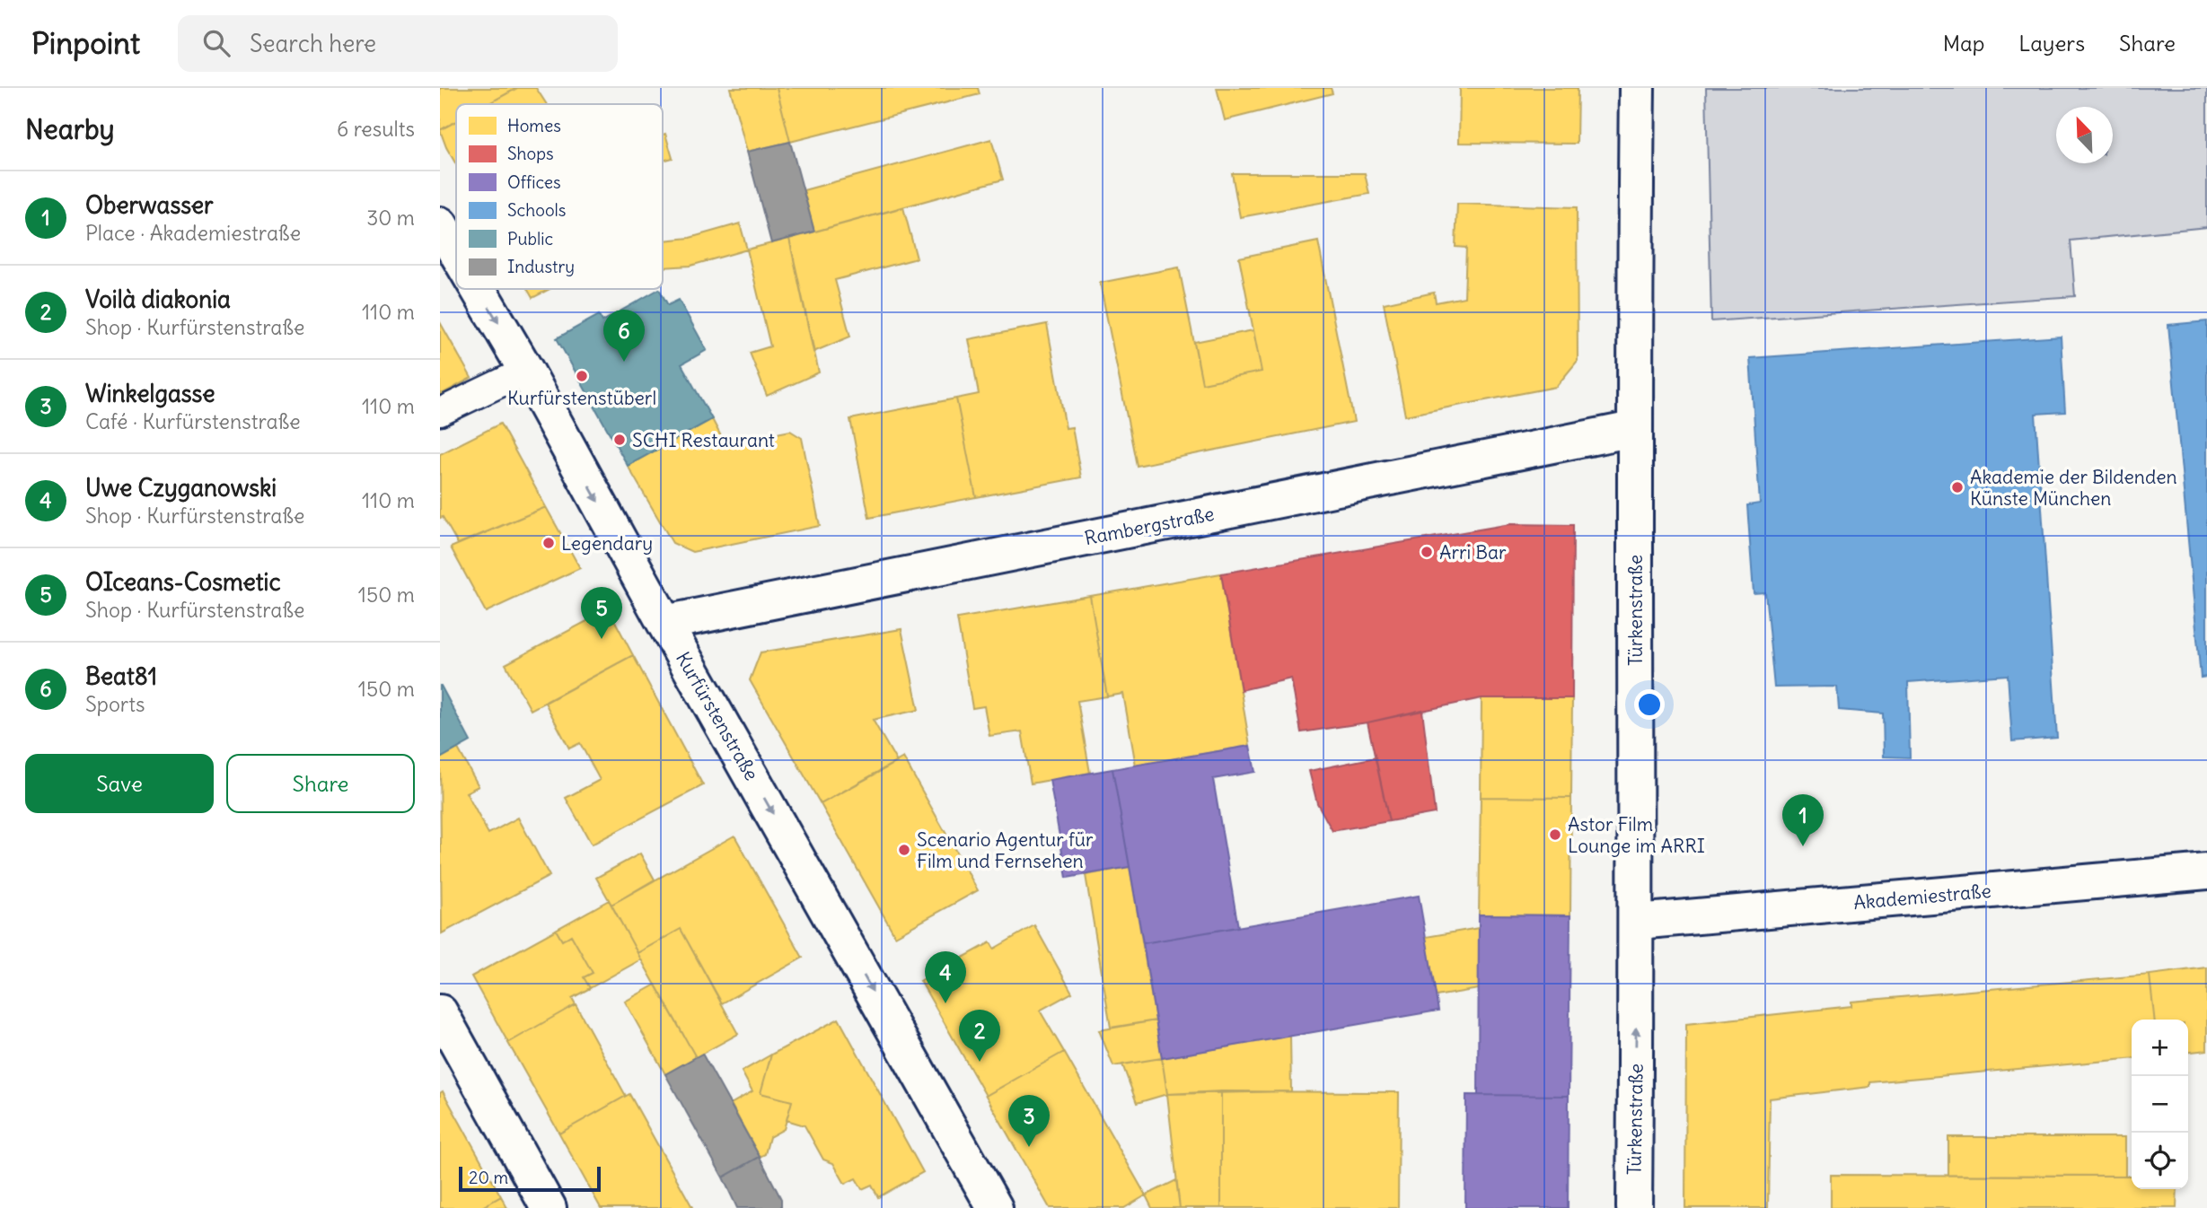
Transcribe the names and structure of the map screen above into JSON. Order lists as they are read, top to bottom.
{
  "streets": {
    "street": [
      "Rambergstraße",
      "Türkenstraße",
      "Kurfürstenstraße",
      "Akademiestraße"
    ]
  },
  "crossings": [
    ["Rambergstraße", "Türkenstraße"],
    ["Rambergstraße", "Kurfürstenstraße"],
    ["Türkenstraße", "Akademiestraße"]
  ],
  "one_way": ["Kurfürstenstraße"],
  "places": [
    "Kurfürstenstüberl",
    "SCHI Restaurant",
    "Akademie der Bildenden Künste München",
    "Legendary",
    "Arri Bar",
    "Astor Film Lounge im ARRI",
    "Scenario Agentur für Film und Fernsehen"
  ],
  "legend": [
    "Homes",
    "Shops",
    "Offices",
    "Schools",
    "Public",
    "Industry"
  ],
  "scale_bar": "20 m",
  "north": "top left",
  "page": {
    "header": "Pinpoint",
    "search": "Search here",
    "nav": ["Map", "Layers", "Share"],
    "heading": ["Nearby", "6 results"],
    "list": [
      {
        "mark": "1",
        "name": "Oberwasser",
        "note": "Place · Akademiestraße",
        "value": "30 m"
      },
      {
        "mark": "2",
        "name": "Voilà diakonia",
        "note": "Shop · Kurfürstenstraße",
        "value": "110 m"
      },
      {
        "mark": "3",
        "name": "Winkelgasse",
        "note": "Café · Kurfürstenstraße",
        "value": "110 m"
      },
      {
        "mark": "4",
        "name": "Uwe Czyganowski",
        "note": "Shop · Kurfürstenstraße",
        "value": "110 m"
      },
      {
        "mark": "5",
        "name": "OIceans-Cosmetic",
        "note": "Shop · Kurfürstenstraße",
        "value": "150 m"
      },
      {
        "mark": "6",
        "name": "Beat81",
        "note": "Sports",
        "value": "150 m"
      }
    ],
    "pins": [
      "6",
      "5",
      "1",
      "4",
      "2",
      "3"
    ],
    "buttons": ["Save", "Share"],
    "map_buttons": ["+", "−"],
    "scale": "20 m"
  }
}
